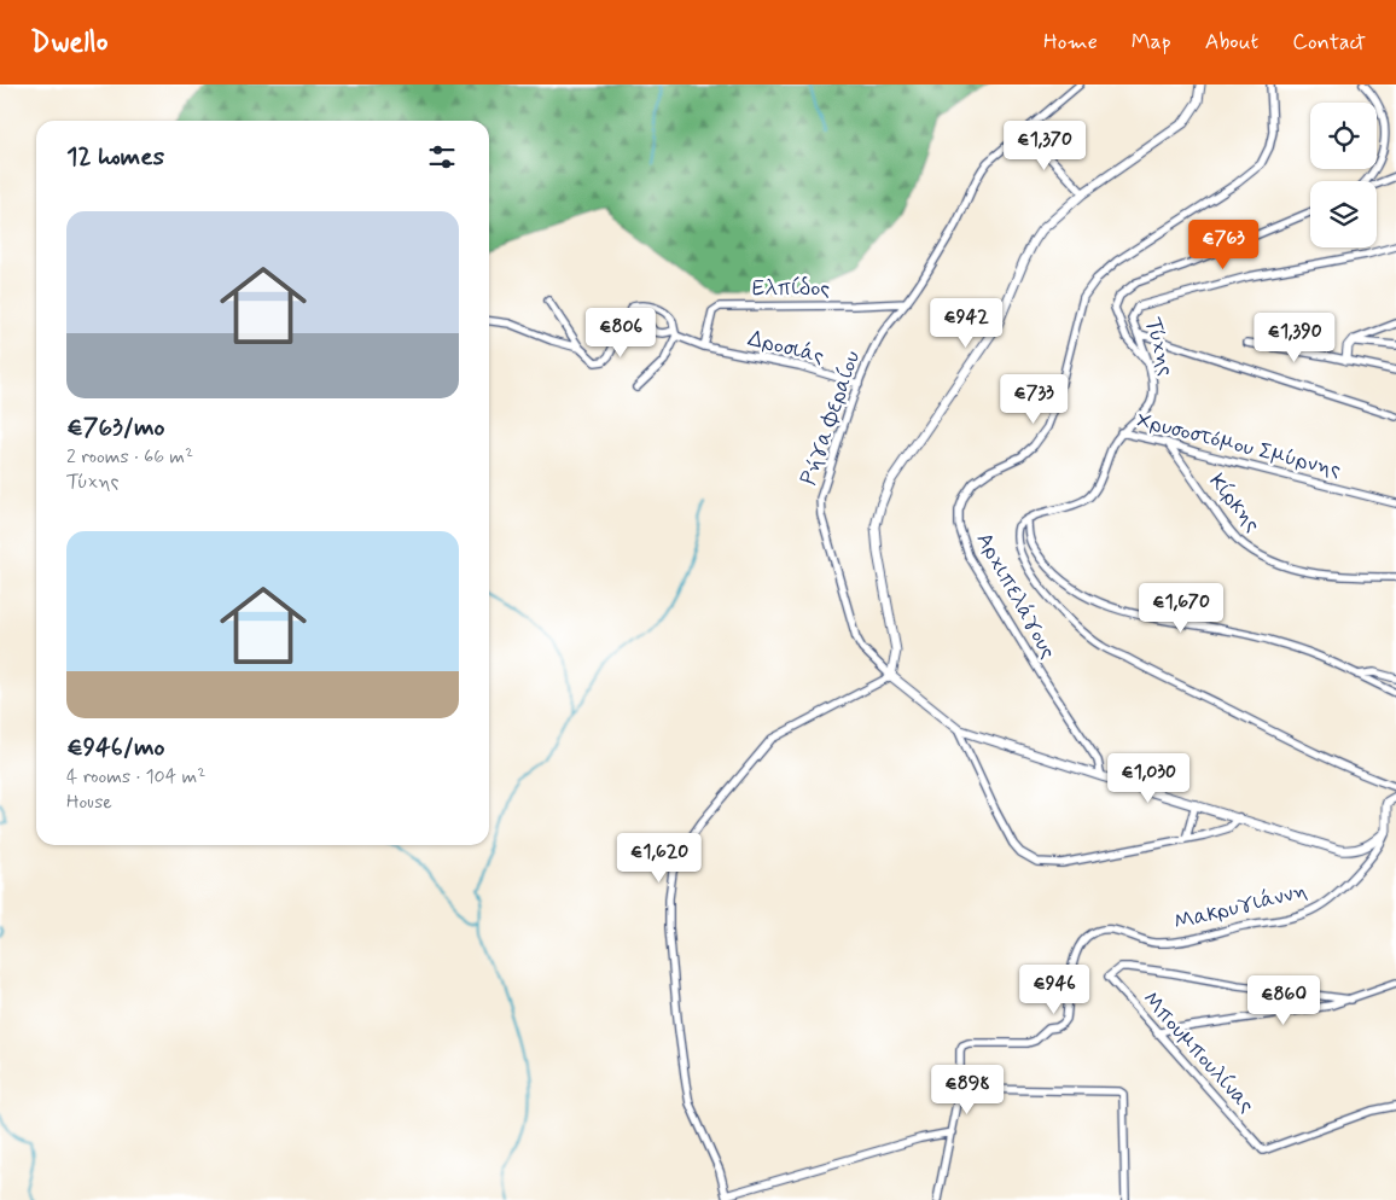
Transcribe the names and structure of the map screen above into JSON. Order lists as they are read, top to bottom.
{
  "streets": {
    "street": [
      "Ελπίδος",
      "Δροσιάς",
      "Τύχης",
      "Ρήγα Φεραίου",
      "Χρυσοστόμου Σμύρνης",
      "Κίρκης",
      "Αρχιπελάγους",
      "Μακρυγιάννη",
      "Μπουμπουλίνας"
    ]
  },
  "crossings": [
    ["Ελπίδος", "Δροσιάς"],
    ["Ελπίδος", "Ρήγα Φεραίου"],
    ["Δροσιάς", "Ρήγα Φεραίου"],
    ["Τύχης", "Χρυσοστόμου Σμύρνης"],
    ["Ρήγα Φεραίου", "Αρχιπελάγους"],
    ["Ρήγα Φεραίου", "Μακρυγιάννη"],
    ["Χρυσοστόμου Σμύρνης", "Κίρκης"]
  ],
  "page": {
    "header": "Dwello",
    "nav": [
      "Home",
      "Map",
      "About",
      "Contact"
    ],
    "price": [
      "€1,370",
      "€763",
      "€942",
      "€806",
      "€1,390",
      "€733",
      "€1,670",
      "€1,030",
      "€1,620",
      "€946",
      "€860",
      "€898"
    ],
    "heading": "12 homes",
    "list": [
      {
        "name": "€763/mo",
        "note": "2 rooms · 66 m² · Τύχης"
      },
      {
        "name": "€946/mo",
        "note": "4 rooms · 104 m² · House"
      }
    ]
  }
}
